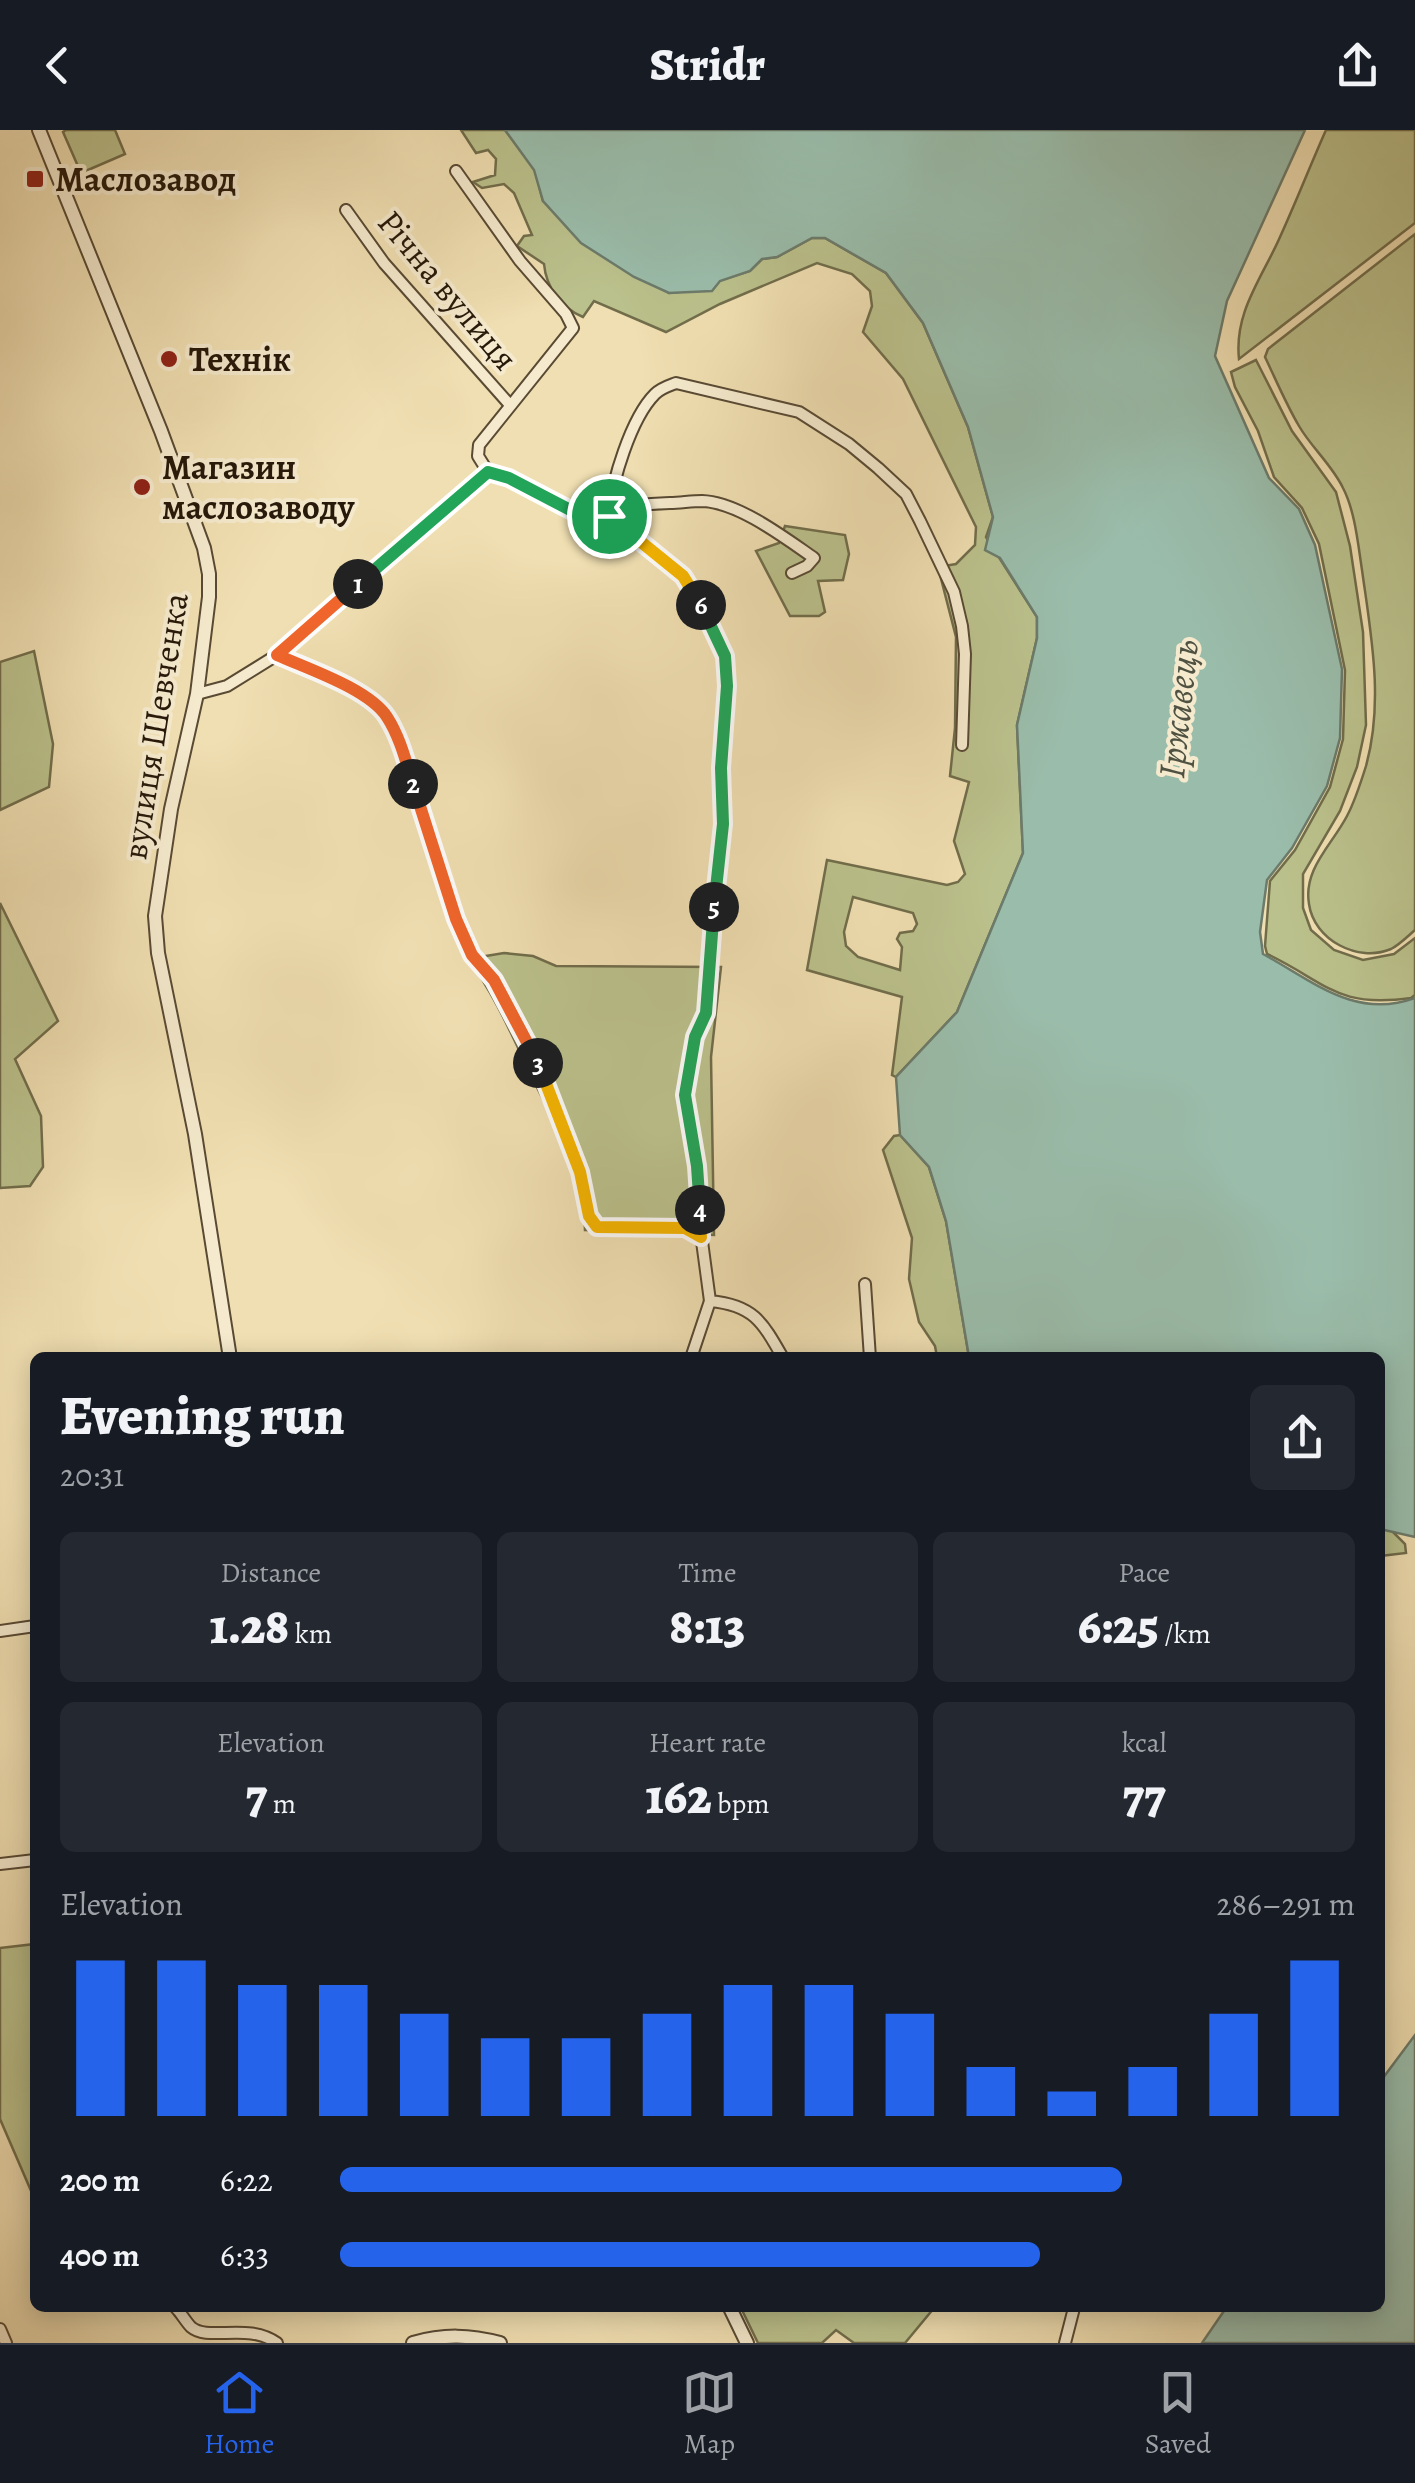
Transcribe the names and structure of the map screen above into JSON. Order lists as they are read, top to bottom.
{
  "streets": {
    "street": ["Річна вулиця", "вулиця Шевченка"]
  },
  "water": ["Іржавець"],
  "places": {
    "transit": ["Маслозавод"],
    "other": ["Технік", "Магазин маслозаводу"]
  },
  "page": {
    "header": "Stridr",
    "pins": [
      "1",
      "6",
      "2",
      "5",
      "3",
      "4"
    ],
    "heading": ["Evening run", "20:31"],
    "stats": [
      ["Distance", "1.28 km"],
      ["Time", "8:13"],
      ["Pace", "6:25 /km"],
      ["Elevation", "7 m"],
      ["Heart rate", "162 bpm"],
      ["kcal", "77"]
    ],
    "chart": ["Elevation", "286–291 m"],
    "list": [
      {
        "name": "200 m",
        "note": "6:22"
      },
      {
        "name": "400 m",
        "note": "6:33"
      }
    ],
    "tabs": ["Home", "Map", "Saved"]
  }
}
